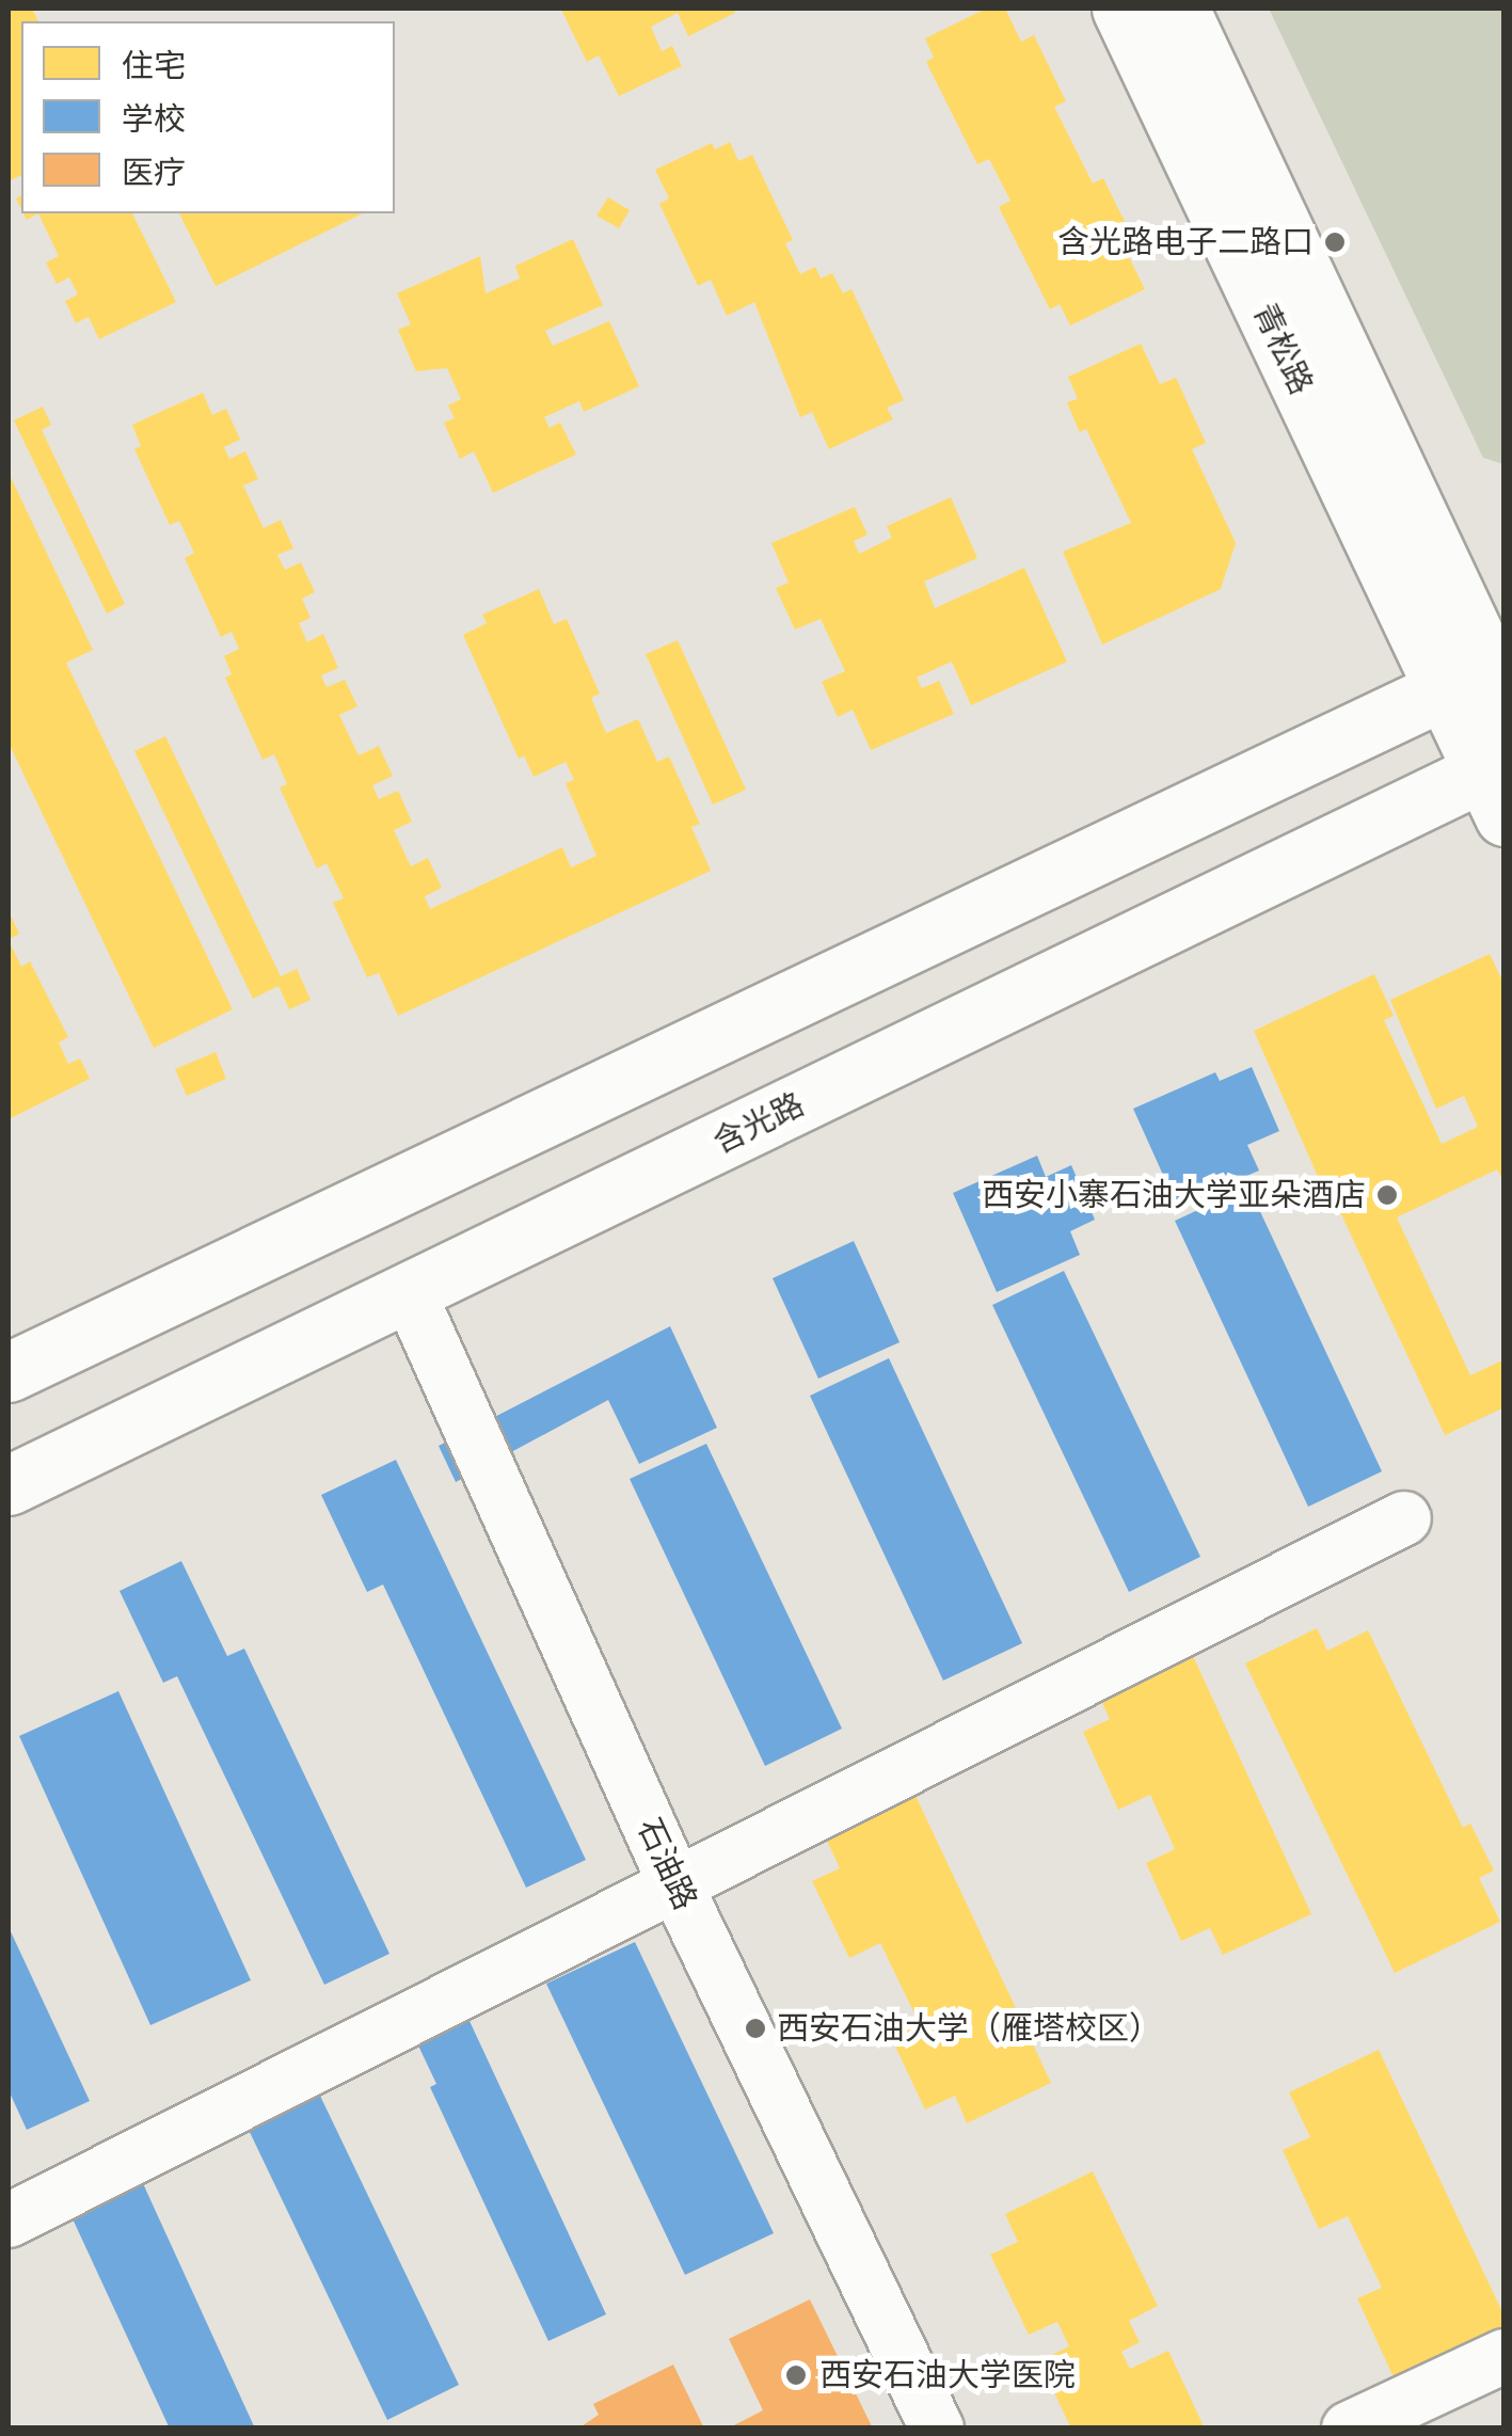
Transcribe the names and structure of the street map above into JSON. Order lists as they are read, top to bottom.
{
  "streets": {
    "main road": ["青松路", "含光路"],
    "street": ["石油路"]
  },
  "crossings": [
    ["含光路", "石油路"]
  ],
  "places": [
    "含光路电子二路口",
    "西安小寨石油大学亚朵酒店",
    "西安石油大学（雁塔校区）",
    "西安石油大学医院"
  ],
  "legend": ["住宅", "学校", "医疗"]
}
